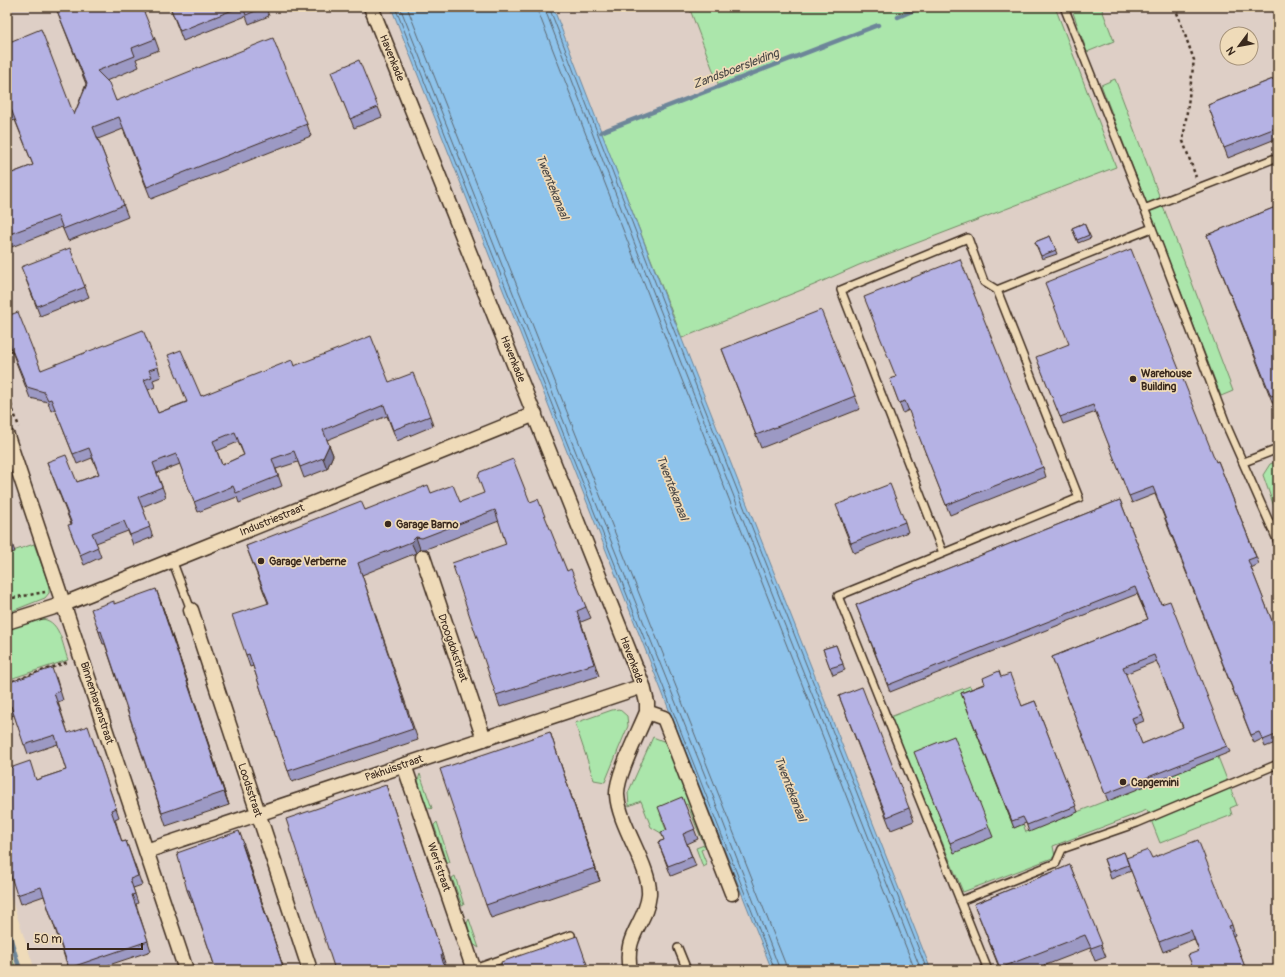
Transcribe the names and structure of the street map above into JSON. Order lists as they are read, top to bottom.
{
  "streets": {
    "street": [
      "Havenkade",
      "Industriestraat",
      "Droogdokstraat",
      "Binnenhavenstraat",
      "Pakhuisstraat",
      "Loodsstraat",
      "Werfstraat"
    ]
  },
  "crossings": [
    ["Havenkade", "Industriestraat"],
    ["Havenkade", "Pakhuisstraat"],
    ["Industriestraat", "Binnenhavenstraat"],
    ["Droogdokstraat", "Pakhuisstraat"],
    ["Binnenhavenstraat", "Pakhuisstraat"],
    ["Pakhuisstraat", "Loodsstraat"],
    ["Pakhuisstraat", "Werfstraat"]
  ],
  "water": ["Zandsboersleiding", "Twentekanaal"],
  "places": [
    "Warehouse Building",
    "Garage Barno",
    "Garage Verberne",
    "Capgemini"
  ],
  "scale_bar": "50 m",
  "north": "bottom left"
}
